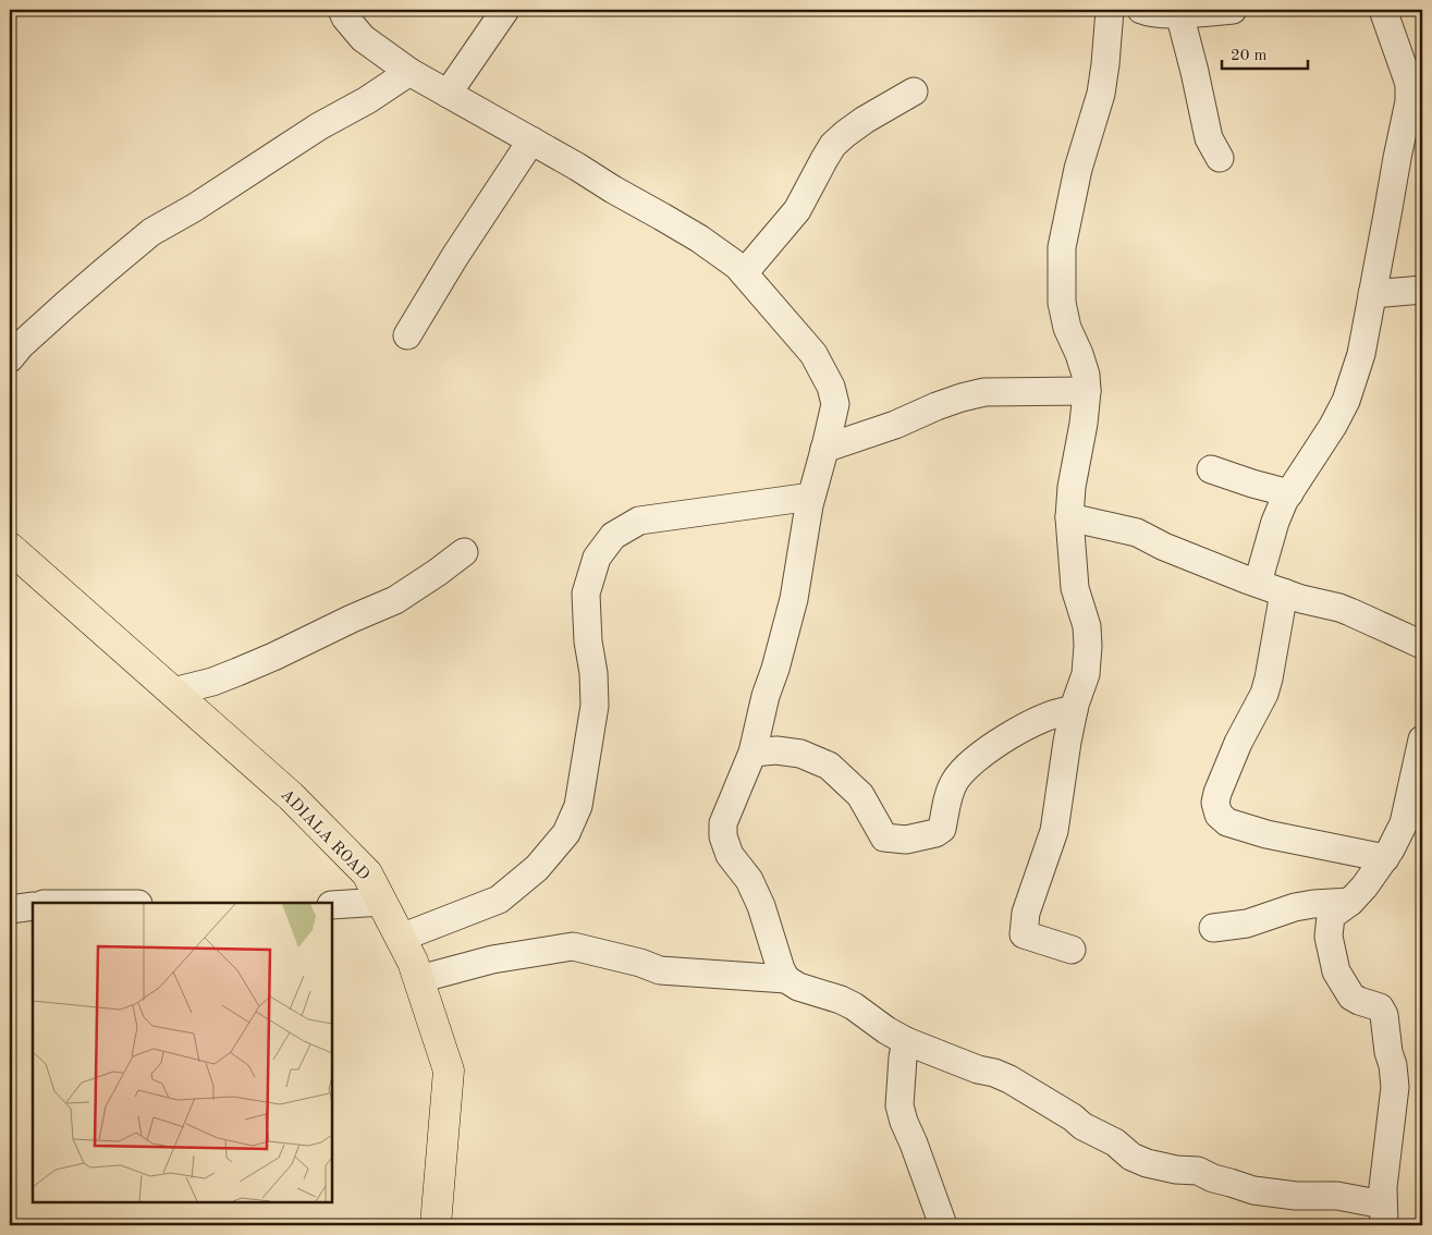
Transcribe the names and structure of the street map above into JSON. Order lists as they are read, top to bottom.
{
  "streets": {
    "main road": ["ADIALA ROAD"]
  },
  "scale_bar": "20 m"
}
